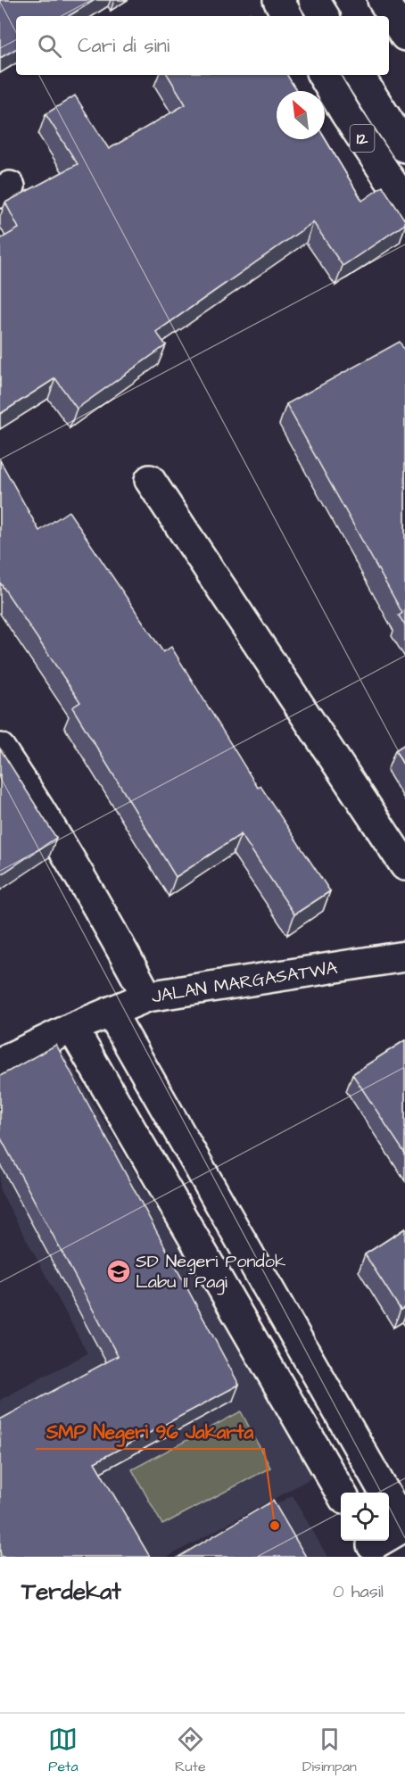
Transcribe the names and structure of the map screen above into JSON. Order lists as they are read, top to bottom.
{
  "streets": {
    "main road": ["12", "JALAN MARGASATWA"]
  },
  "places": {
    "school or university": ["SD Negeri Pondok Labu 11 Pagi"],
    "other": ["SMP Negeri 96 Jakarta"]
  },
  "north": "top left",
  "page": {
    "search": "Cari di sini",
    "heading": ["Terdekat", "0 hasil"],
    "nav": ["Peta", "Rute", "Disimpan"]
  }
}
